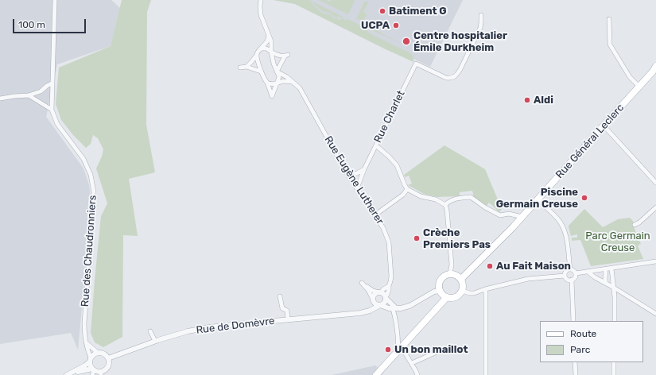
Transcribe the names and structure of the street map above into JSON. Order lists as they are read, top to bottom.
{
  "streets": {
    "main road": ["Rue Général Leclerc"],
    "street": [
      "Rue Charlet",
      "Rue Eugène Lutherer",
      "Rue des Chaudronniers",
      "Rue de Domèvre"
    ]
  },
  "crossings": [
    ["Rue Charlet", "Rue Eugène Lutherer"],
    ["Rue Eugène Lutherer", "Rue de Domèvre"],
    ["Rue des Chaudronniers", "Rue de Domèvre"]
  ],
  "parks": ["Parc Germain Creuse"],
  "places": [
    "Batiment G",
    "UCPA",
    "Centre hospitalier Émile Durkheim",
    "Aldi",
    "Piscine Germain Creuse",
    "Crèche Premiers Pas",
    "Au Fait Maison",
    "Un bon maillot"
  ],
  "legend": ["Route", "Parc"],
  "scale_bar": "100 m"
}
